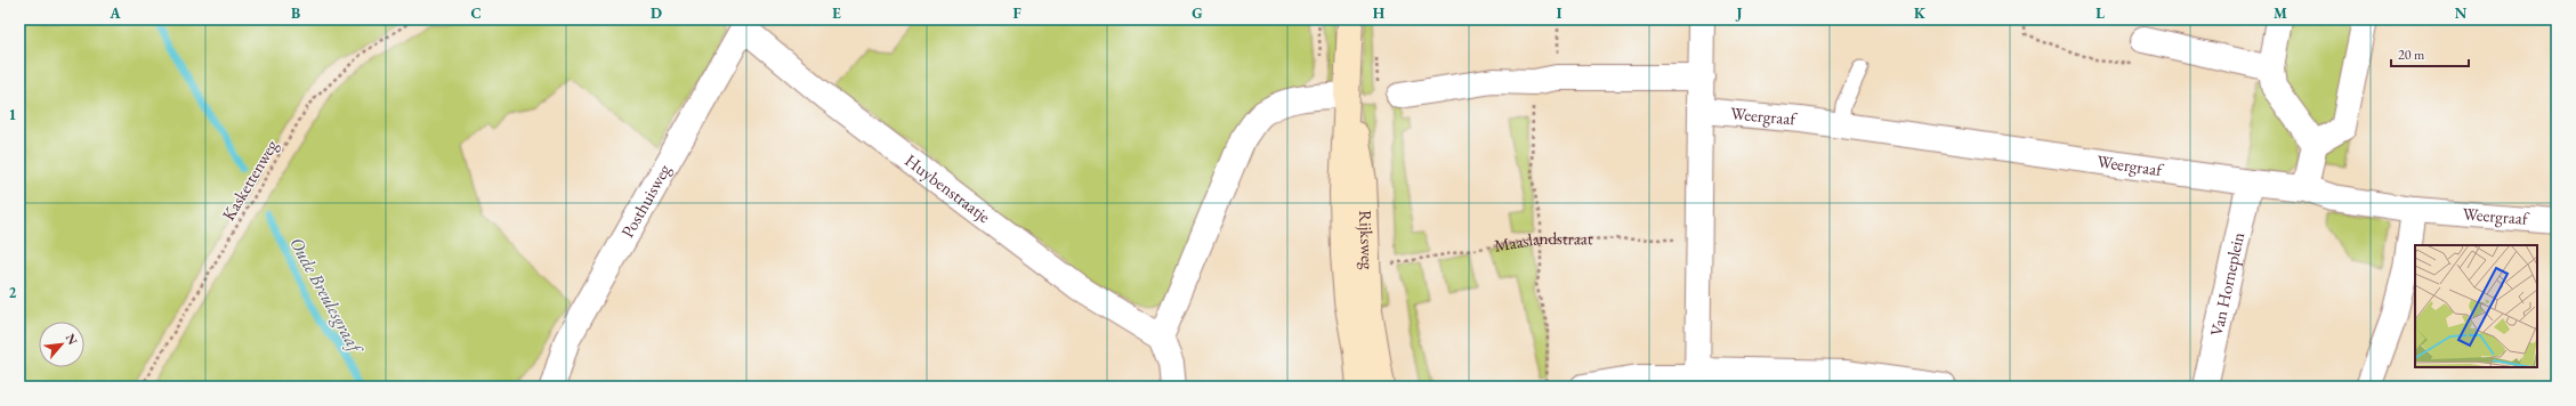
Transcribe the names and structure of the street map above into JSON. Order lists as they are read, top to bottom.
{
  "streets": {
    "main road": ["Rijksweg"],
    "street": [
      "Weergraaf",
      "Huybenstraatje",
      "Posthuisweg",
      "Van Horneplein"
    ],
    "path": ["Kaskettenweg", "Maaslandstraat"]
  },
  "crossings": [
    ["Weergraaf", "Van Horneplein"],
    ["Huybenstraatje", "Posthuisweg"]
  ],
  "water": ["Oude Breulesgraaf"],
  "scale_bar": "20 m",
  "north": "top right",
  "grid": {
    "columns": [
      "A",
      "B",
      "C",
      "D",
      "E",
      "F",
      "G",
      "H",
      "I",
      "J",
      "K",
      "L",
      "M",
      "N"
    ],
    "rows": ["1", "2"]
  }
}
